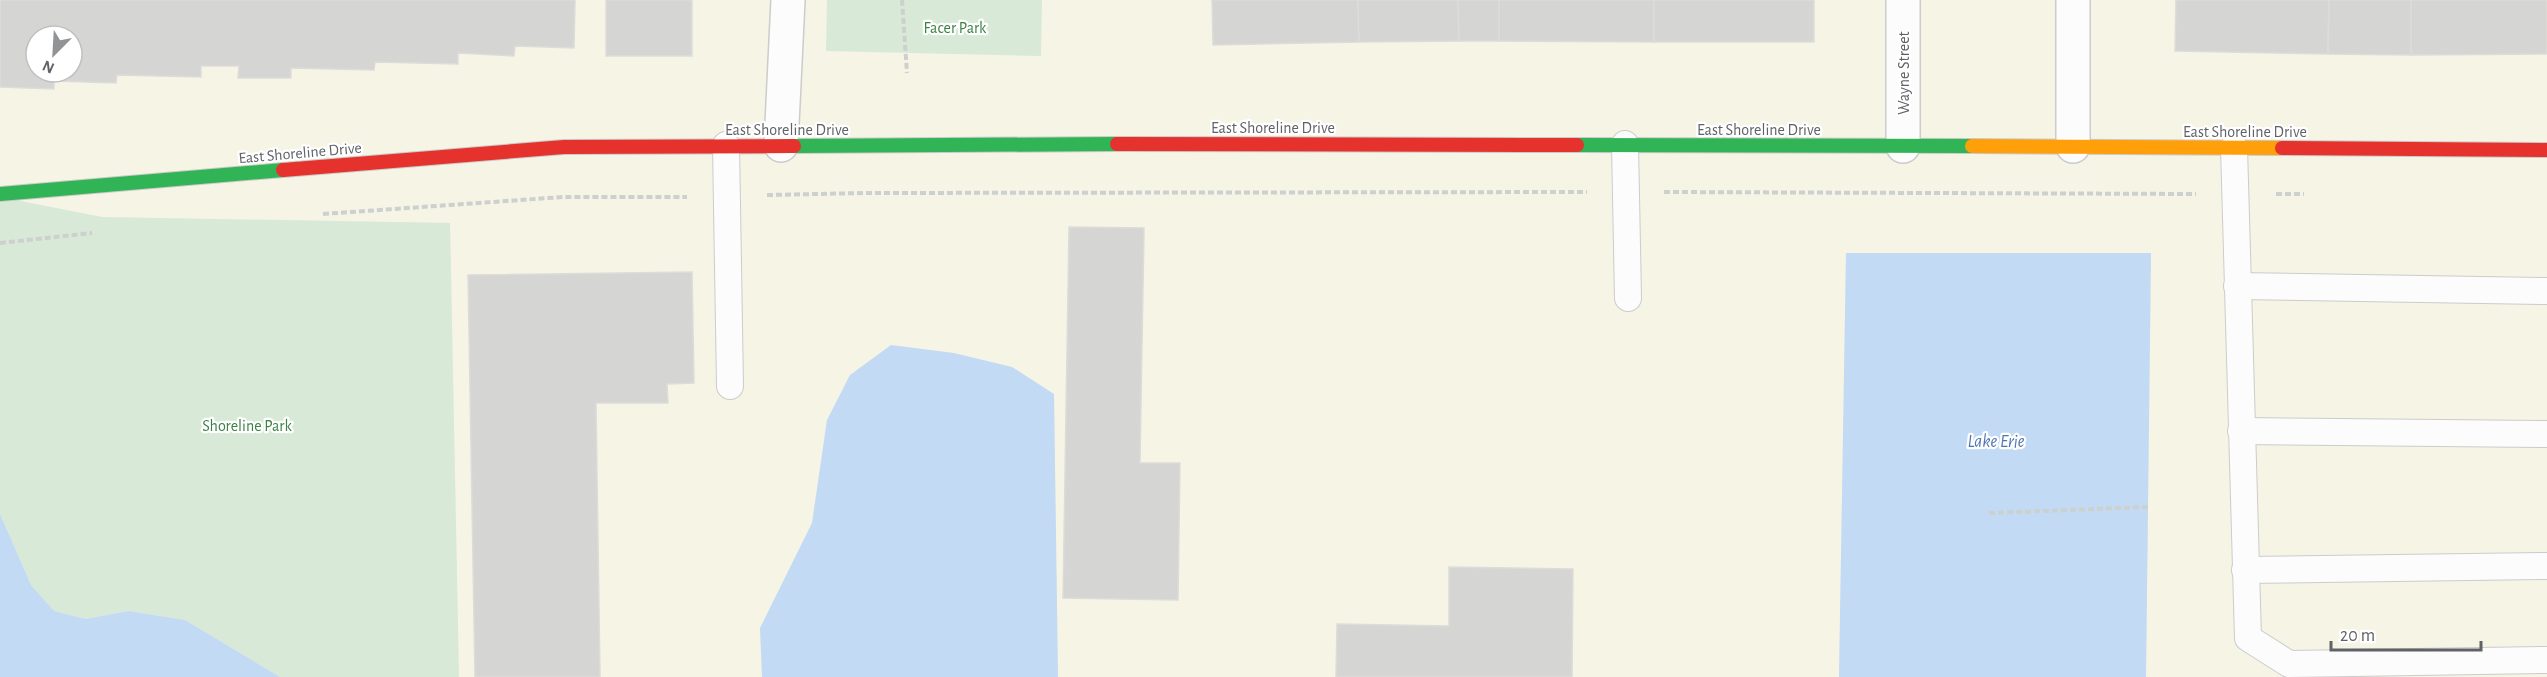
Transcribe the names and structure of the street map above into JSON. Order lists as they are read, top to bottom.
{
  "streets": {
    "street": ["Wayne Street", "East Shoreline Drive"]
  },
  "crossings": [
    ["Wayne Street", "East Shoreline Drive"]
  ],
  "water": ["Lake Erie"],
  "parks": ["Facer Park", "Shoreline Park"],
  "scale_bar": "20 m",
  "north": "bottom left"
}
